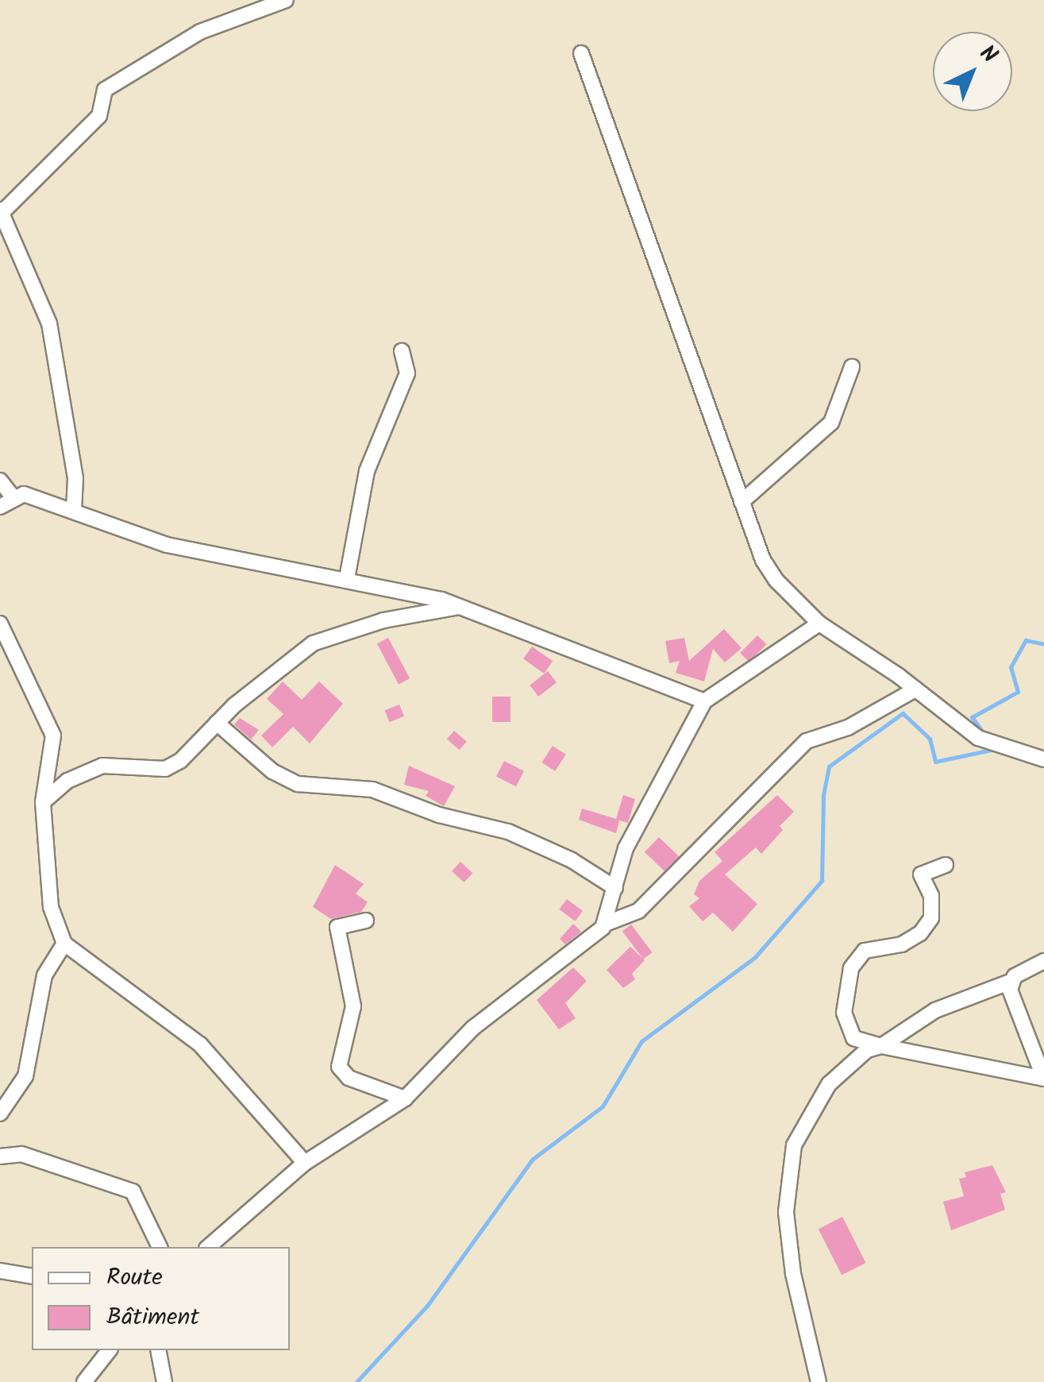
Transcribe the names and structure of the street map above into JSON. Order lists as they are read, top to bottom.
{
  "legend": ["Route", "Bâtiment"],
  "north": "top right"
}
